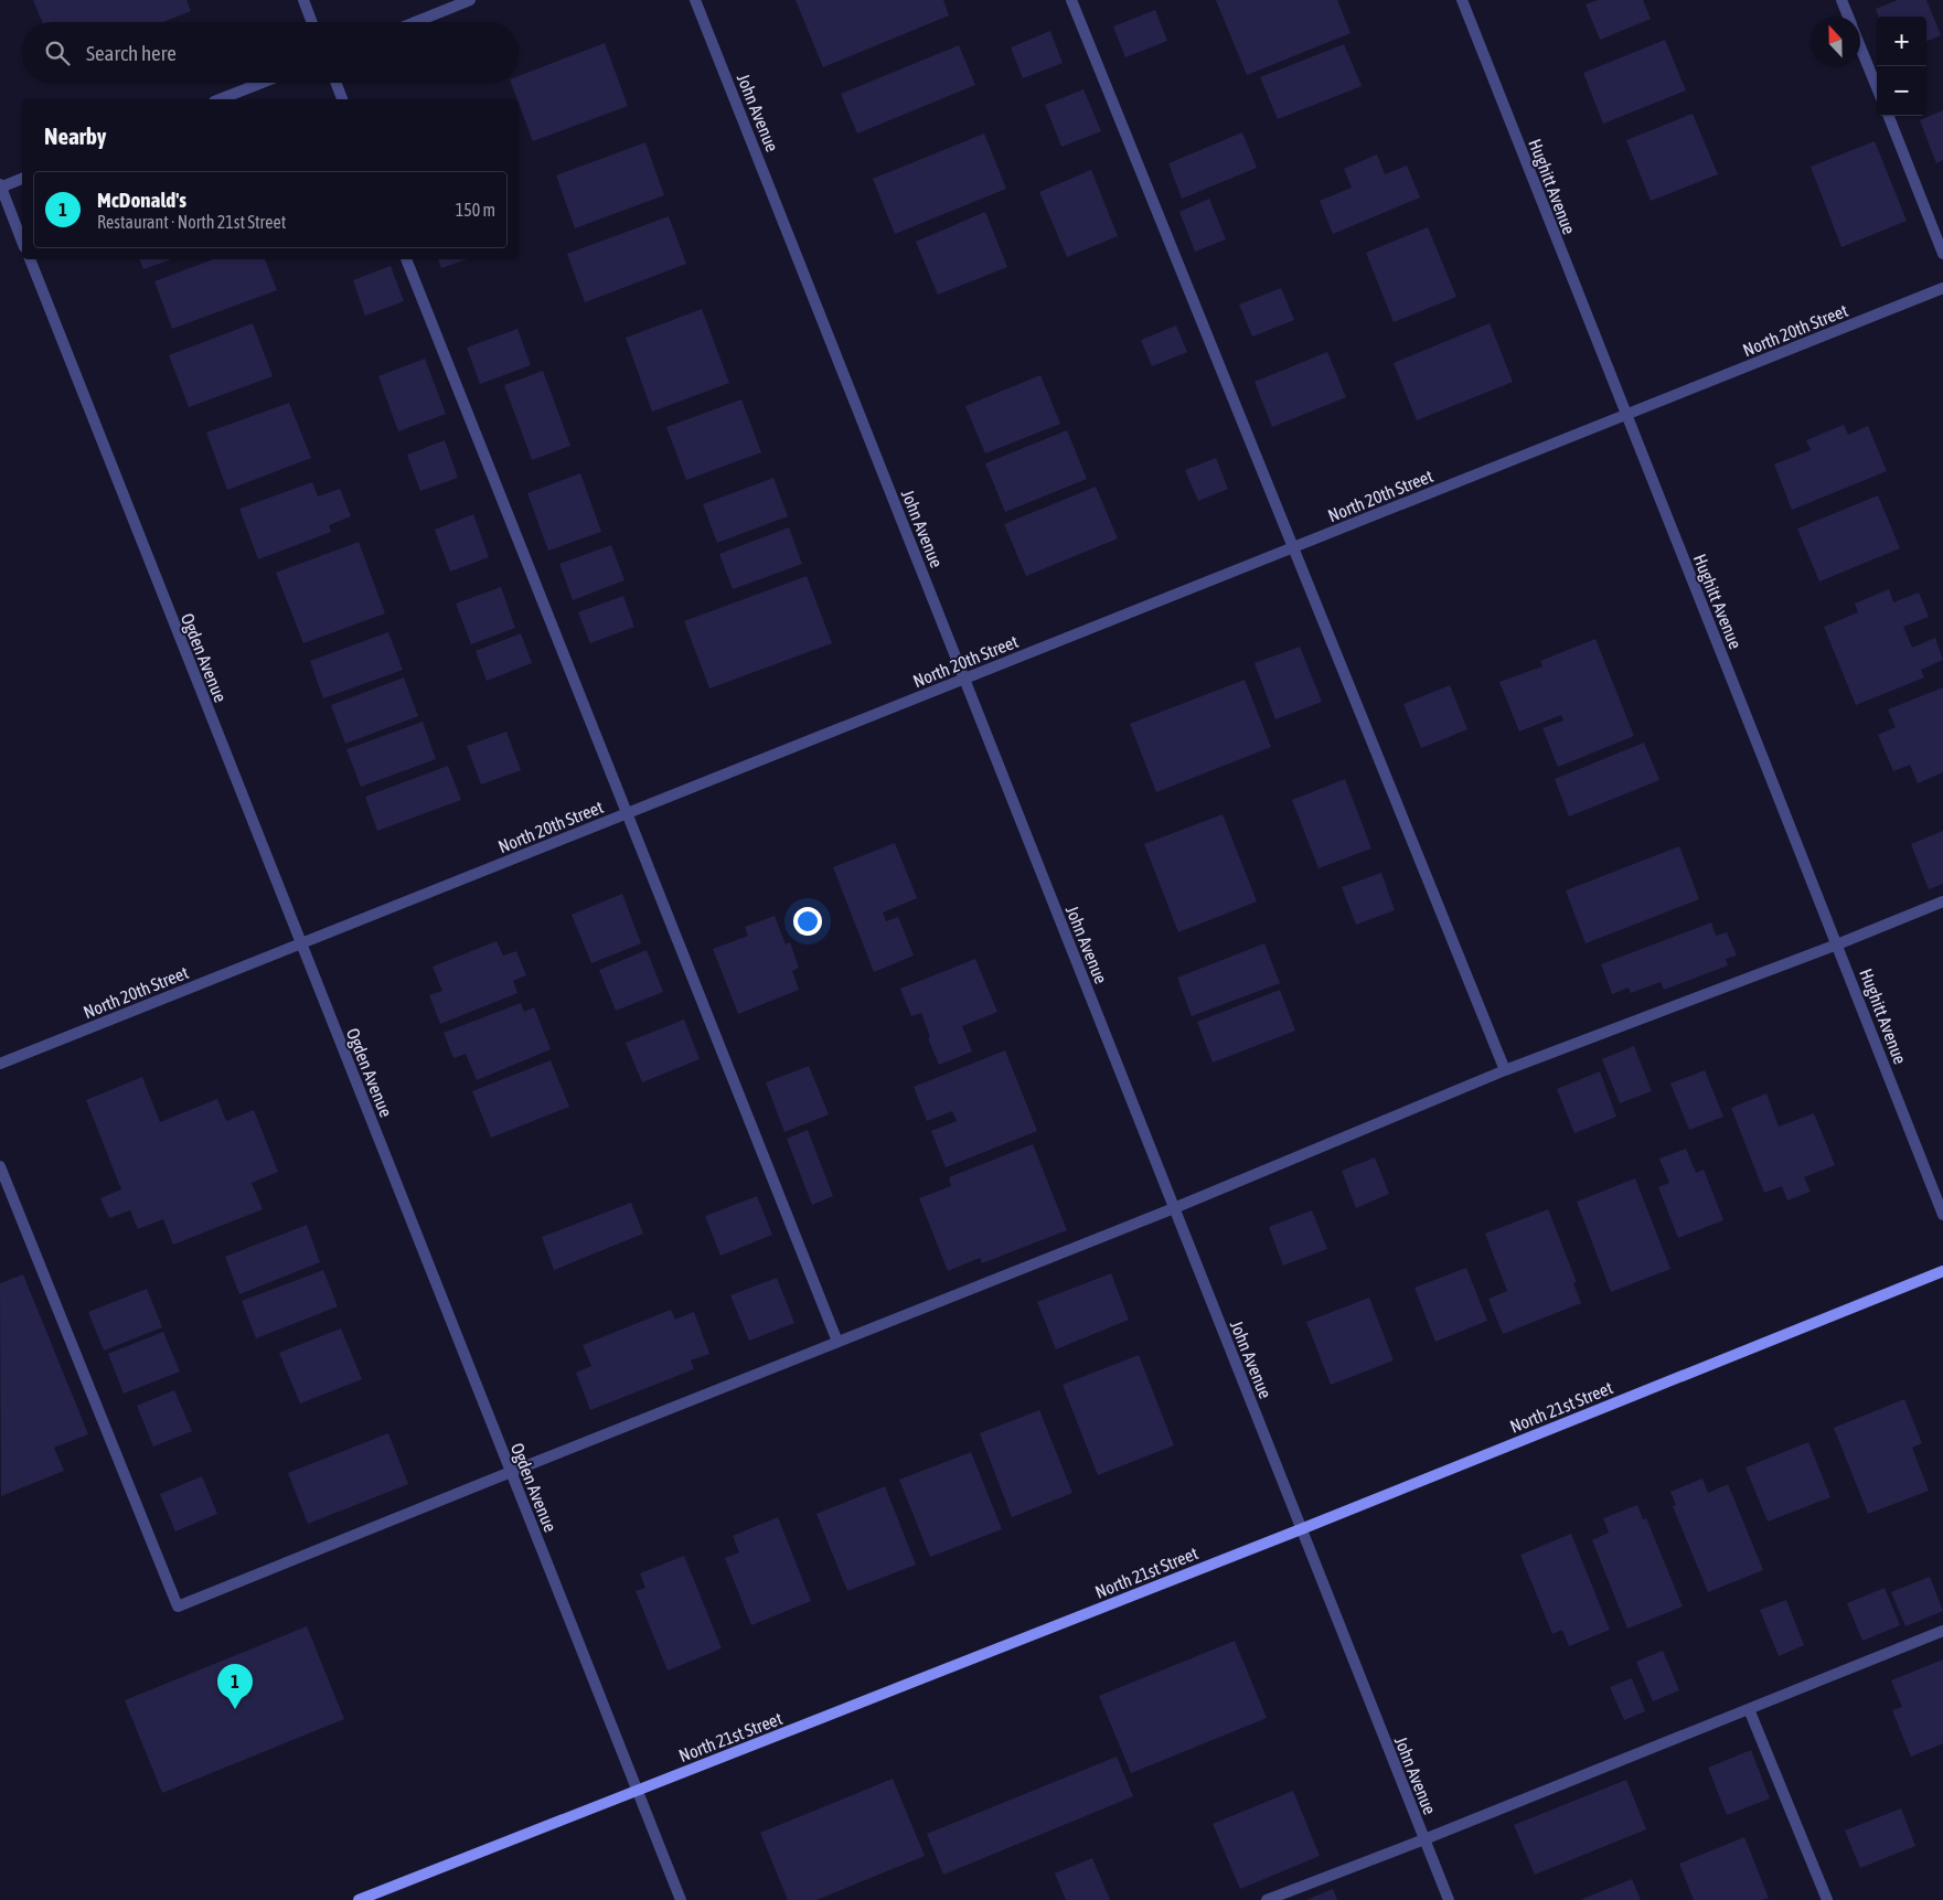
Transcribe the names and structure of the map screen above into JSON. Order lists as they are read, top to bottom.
{
  "streets": {
    "street": [
      "John Avenue",
      "Hughitt Avenue",
      "North 20th Street",
      "Ogden Avenue",
      "North 21st Street"
    ]
  },
  "crossings": [
    ["John Avenue", "North 20th Street"],
    ["John Avenue", "North 21st Street"],
    ["Hughitt Avenue", "North 20th Street"],
    ["North 20th Street", "Ogden Avenue"],
    ["Ogden Avenue", "North 21st Street"]
  ],
  "north": "top",
  "page": {
    "map_buttons": ["+", "−"],
    "search": "Search here",
    "heading": "Nearby",
    "list": [
      {
        "mark": "1",
        "name": "McDonald's",
        "note": "Restaurant · North 21st Street",
        "value": "150 m"
      }
    ],
    "pins": "1"
  }
}
